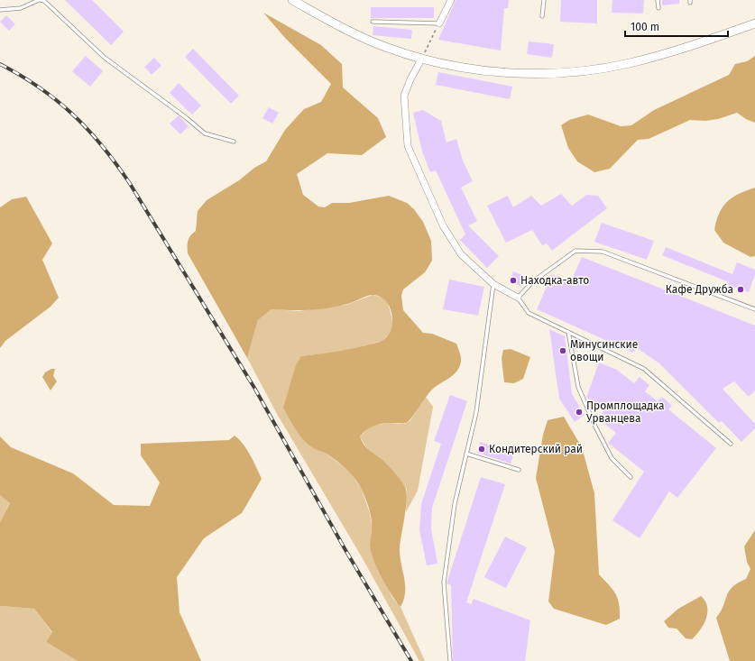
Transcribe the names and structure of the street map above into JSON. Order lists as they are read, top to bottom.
{
  "places": [
    "Находка-авто",
    "Кафе Дружба",
    "Минусинские овощи",
    "Промплощадка Урванцева",
    "Кондитерский рай"
  ],
  "scale_bar": "100 m"
}
